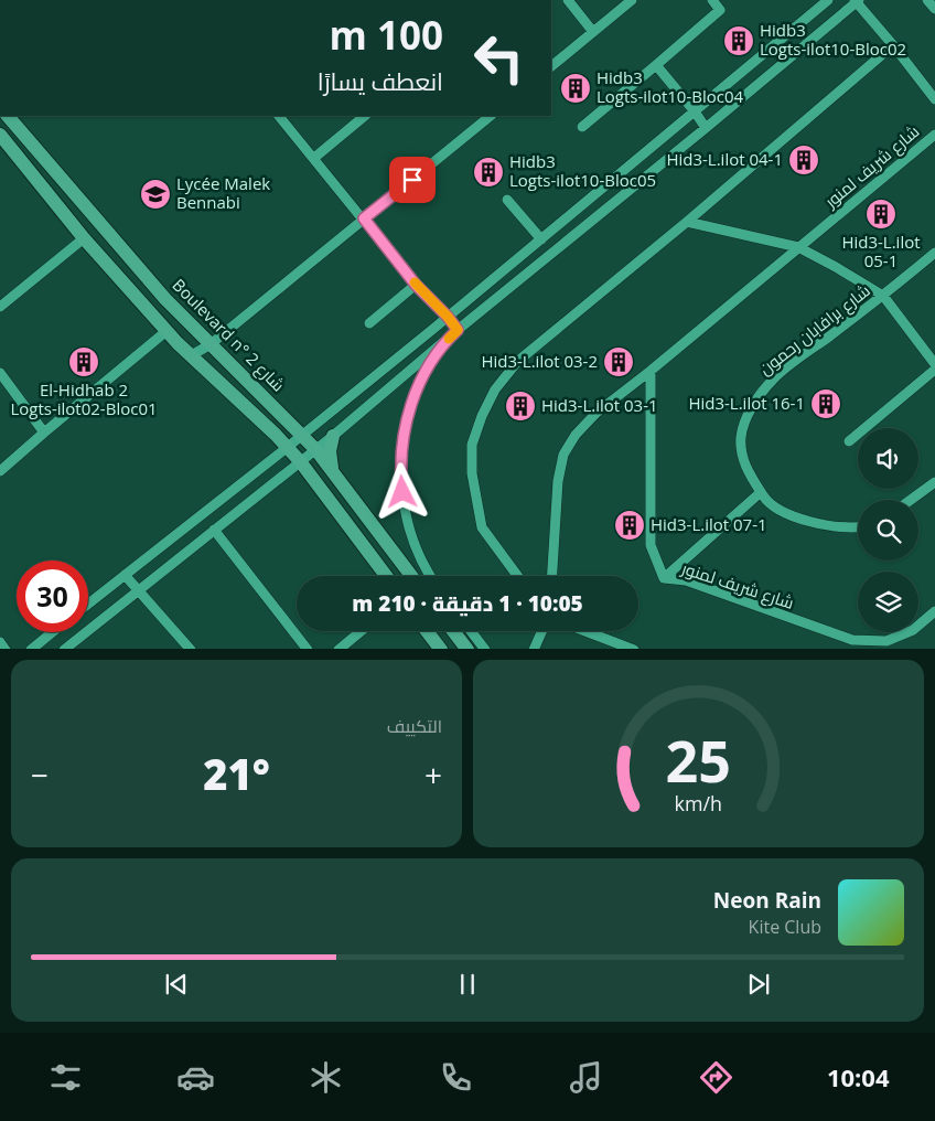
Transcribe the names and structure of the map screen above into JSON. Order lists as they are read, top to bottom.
{
  "streets": {
    "main road": ["Boulevard n° شارع 2"],
    "street": ["شارع شريف لمنور", "شارع برافابان رحمون"]
  },
  "places": {
    "building": [
      "Hidb3 Logts-ilot10-Bloc02",
      "Hidb3 Logts-ilot10-Bloc04",
      "Hid3-L.ilot 04-1",
      "Hidb3 Logts-ilot10-Bloc05",
      "Hid3-L.ilot 05-1",
      "El-Hidhab 2 Logts-ilot02-Bloc01",
      "Hid3-L.ilot 03-2",
      "Hid3-L.ilot 16-1",
      "Hid3-L.ilot 03-1",
      "Hid3-L.ilot 07-1"
    ],
    "school or university": ["Lycée Malek Bennabi"]
  },
  "page": {
    "turn": ["100 m", "انعطف يسارًا"],
    "limit": "30",
    "trip": "10:05 · 1 دقيقة · 210 m",
    "tile": "التكييف",
    "heat": ["−", "21°", "+"],
    "song": ["Neon Rain", "Kite Club"],
    "tabs": "10:04",
    "gauge": ["25", "km/h"]
  }
}
